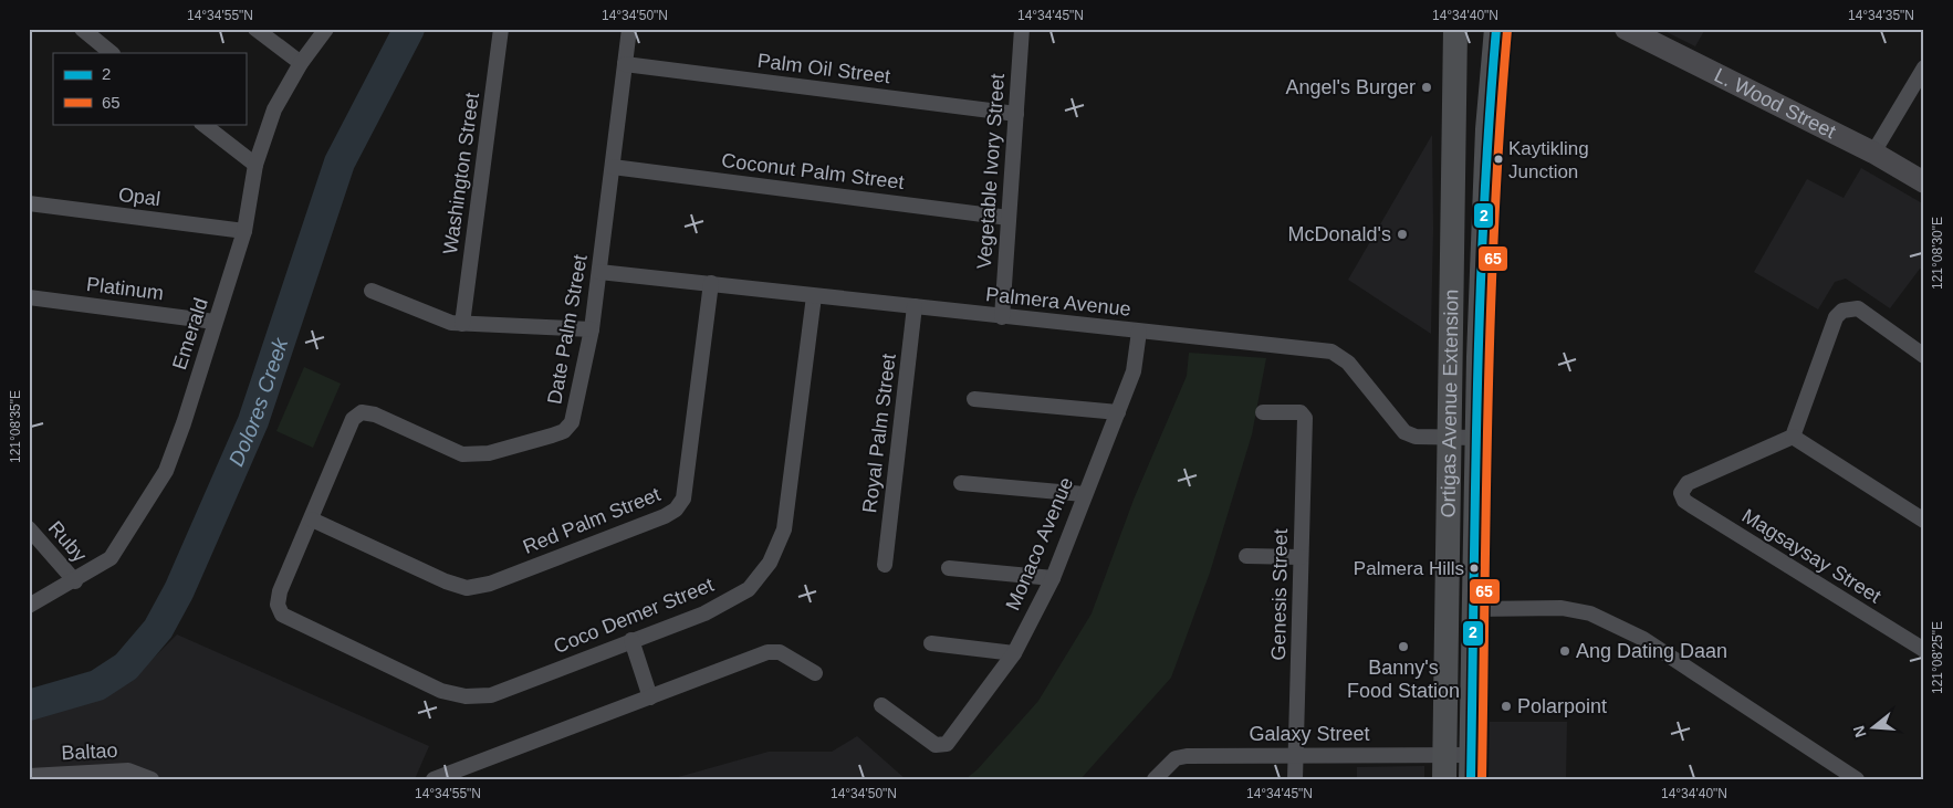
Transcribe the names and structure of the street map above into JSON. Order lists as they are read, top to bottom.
{
  "streets": {
    "main road": ["L. Wood Street", "Ortigas Avenue Extension"],
    "street": [
      "Palm Oil Street",
      "Coconut Palm Street",
      "Vegetable Ivory Street",
      "Washington Street",
      "Opal",
      "Platinum",
      "Palmera Avenue",
      "Date Palm Street",
      "Emerald",
      "Royal Palm Street",
      "Red Palm Street",
      "Ruby",
      "Monaco Avenue",
      "Magsaysay Street",
      "Genesis Street",
      "Coco Demer Street",
      "Galaxy Street",
      "Baltao"
    ]
  },
  "crossings": [
    ["Palm Oil Street", "Vegetable Ivory Street"],
    ["Palm Oil Street", "Date Palm Street"],
    ["Coconut Palm Street", "Vegetable Ivory Street"],
    ["Coconut Palm Street", "Date Palm Street"],
    ["Vegetable Ivory Street", "Palmera Avenue"],
    ["Opal", "Emerald"],
    ["Platinum", "Emerald"],
    ["Palmera Avenue", "Date Palm Street"],
    ["Palmera Avenue", "Ortigas Avenue Extension"],
    ["Palmera Avenue", "Royal Palm Street"],
    ["Palmera Avenue", "Red Palm Street"],
    ["Palmera Avenue", "Monaco Avenue"],
    ["Palmera Avenue", "Coco Demer Street"],
    ["Date Palm Street", "Red Palm Street"],
    ["Date Palm Street", "Coco Demer Street"],
    ["Emerald", "Ruby"],
    ["Ortigas Avenue Extension", "Galaxy Street"],
    ["Genesis Street", "Galaxy Street"]
  ],
  "water": ["Dolores Creek"],
  "places": [
    "Angel's Burger",
    "Kaytikling Junction",
    "McDonald's",
    "Palmera Hills",
    "Banny's Food Station",
    "Ang Dating Daan",
    "Polarpoint"
  ],
  "lines": ["transit line 2", "transit line 65"],
  "legend": ["2", "65"],
  "north": "left",
  "coordinates": [
    "14°34'55\"N",
    "14°34'50\"N",
    "14°34'45\"N",
    "14°34'40\"N",
    "14°34'35\"N",
    "121°08'30\"E",
    "121°08'35\"E",
    "121°08'25\"E"
  ]
}
